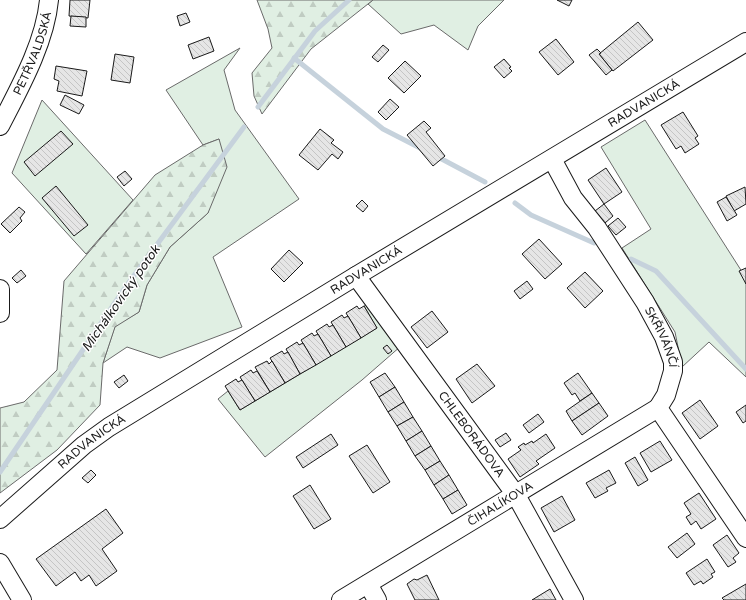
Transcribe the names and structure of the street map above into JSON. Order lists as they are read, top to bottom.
{
  "streets": {
    "street": [
      "PETŘVALDSKÁ",
      "RADVANICKÁ",
      "SKŘIVÁNČÍ",
      "CHLEBORÁDOVA",
      "ČIHALÍKOVA"
    ]
  },
  "crossings": [
    ["RADVANICKÁ", "SKŘIVÁNČÍ"],
    ["RADVANICKÁ", "CHLEBORÁDOVA"],
    ["SKŘIVÁNČÍ", "ČIHALÍKOVA"],
    ["CHLEBORÁDOVA", "ČIHALÍKOVA"]
  ],
  "water": ["Michálkovický potok"]
}
